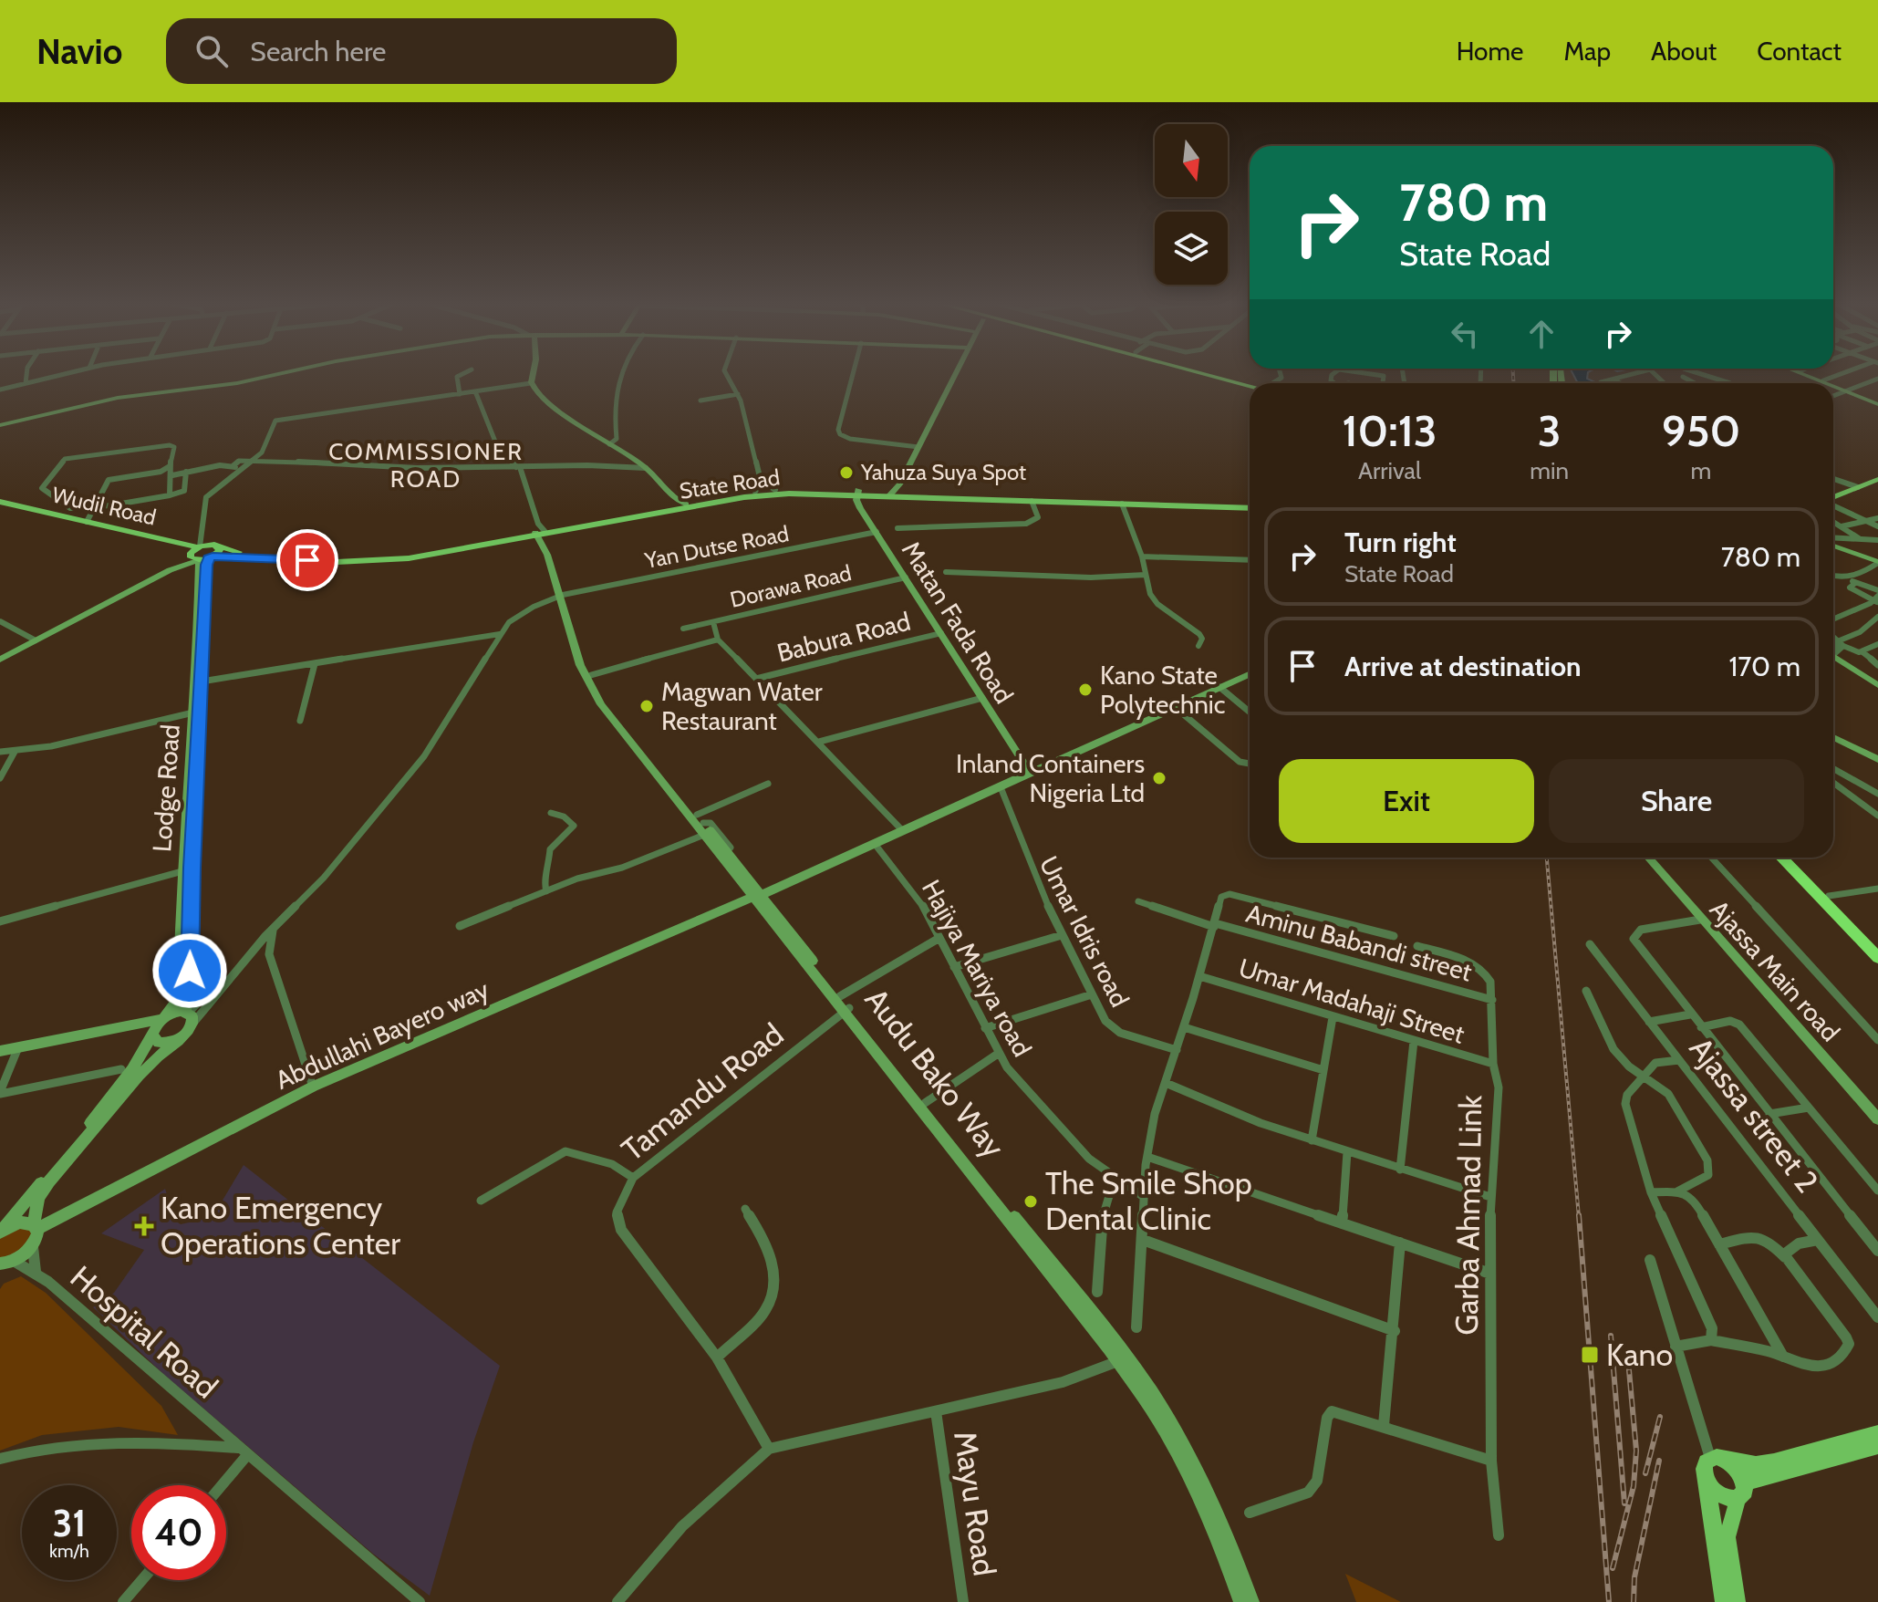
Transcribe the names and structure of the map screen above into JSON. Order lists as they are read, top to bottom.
{
  "streets": {
    "main road": ["State Road", "Wudil Road"],
    "street": [
      "Yan Dutse Road",
      "Dorawa Road",
      "Matan Fada Road",
      "Babura Road",
      "Lodge Road",
      "Umar Idris road",
      "Aminu Babandi street",
      "Hajiya Mariya road",
      "Ajassa Main road",
      "Umar Madahaji Street",
      "Abdullahi Bayero way",
      "Audu Bako Way",
      "Tamandu Road",
      "Ajassa street 2",
      "Garba Ahmad Link",
      "Hospital Road",
      "Mayu Road"
    ]
  },
  "crossings": [
    ["State Road", "Wudil Road"],
    ["State Road", "Matan Fada Road"],
    ["State Road", "Lodge Road"],
    ["State Road", "Audu Bako Way"],
    ["Wudil Road", "Lodge Road"],
    ["Yan Dutse Road", "Matan Fada Road"],
    ["Yan Dutse Road", "Audu Bako Way"],
    ["Dorawa Road", "Matan Fada Road"],
    ["Matan Fada Road", "Babura Road"],
    ["Matan Fada Road", "Abdullahi Bayero way"],
    ["Lodge Road", "Abdullahi Bayero way"],
    ["Umar Idris road", "Abdullahi Bayero way"],
    ["Aminu Babandi street", "Garba Ahmad Link"],
    ["Hajiya Mariya road", "Abdullahi Bayero way"],
    ["Umar Madahaji Street", "Garba Ahmad Link"],
    ["Abdullahi Bayero way", "Audu Bako Way"],
    ["Audu Bako Way", "Tamandu Road"]
  ],
  "districts": ["COMMISSIONER ROAD"],
  "places": {
    "other": [
      "Yahuza Suya Spot",
      "Kano State Polytechnic",
      "Magwan Water Restaurant",
      "Inland Containers Nigeria Ltd",
      "The Smile Shop Dental Clinic"
    ],
    "health": ["Kano Emergency Operations Center"],
    "transit": ["Kano"]
  },
  "north": "bottom",
  "page": {
    "header": "Navio",
    "search": "Search here",
    "nav": [
      "Home",
      "Map",
      "About",
      "Contact"
    ],
    "turn": ["780 m", "State Road"],
    "eta": [
      "10:13",
      "Arrival",
      "3",
      "min",
      "950",
      "m"
    ],
    "list": [
      {
        "name": "Turn right",
        "note": "State Road",
        "value": "780 m"
      },
      {
        "name": "Arrive at destination",
        "value": "170 m"
      }
    ],
    "buttons": ["Exit", "Share"],
    "speed": "31 km/h",
    "limit": "40"
  }
}
